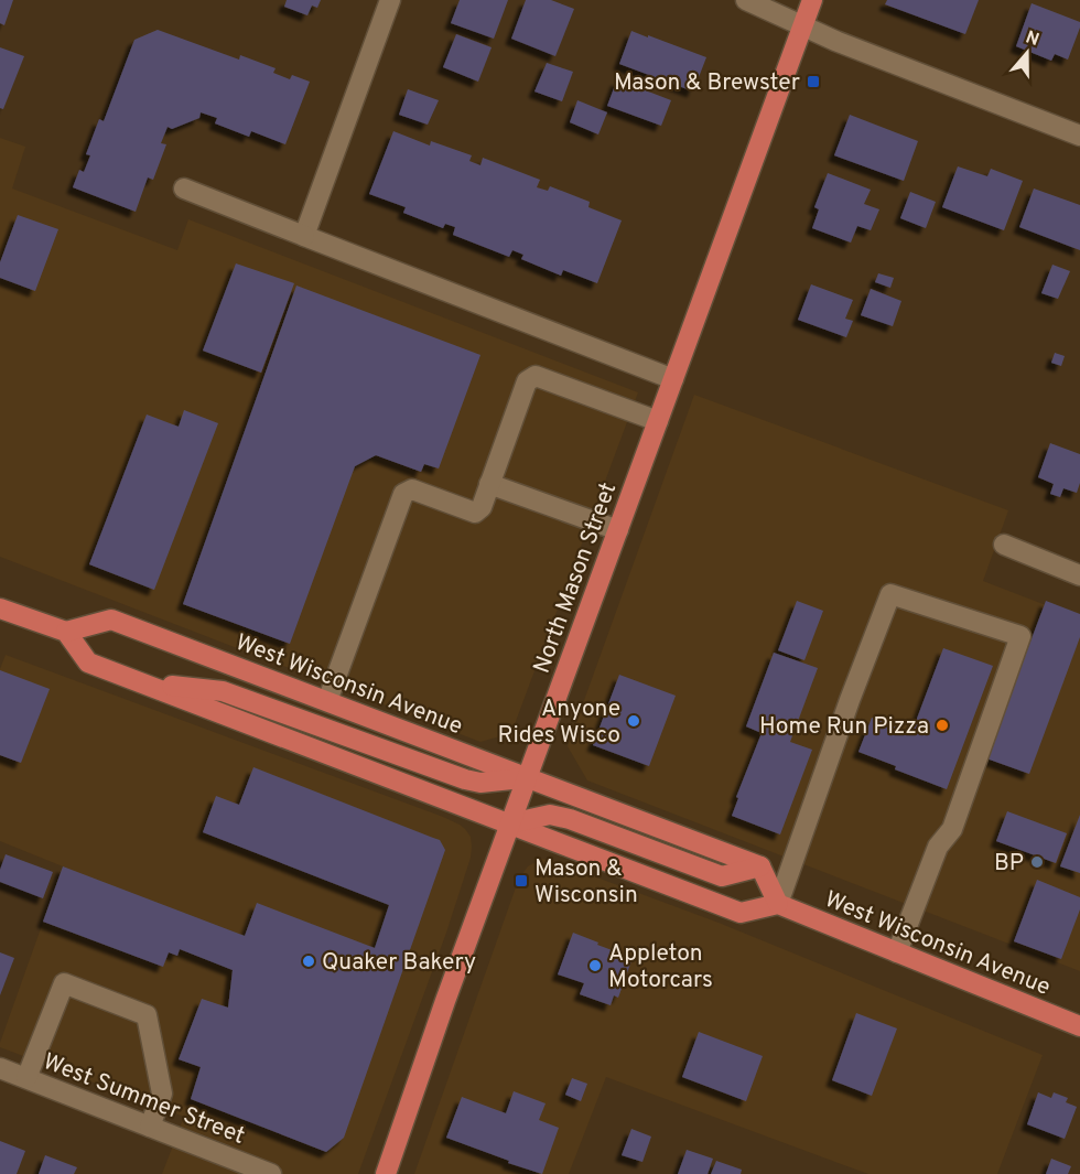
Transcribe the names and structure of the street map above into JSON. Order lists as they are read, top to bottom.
{
  "streets": {
    "main road": ["North Mason Street", "West Wisconsin Avenue"],
    "street": ["West Summer Street"]
  },
  "crossings": [
    ["North Mason Street", "West Wisconsin Avenue"]
  ],
  "places": {
    "transit": ["Mason & Brewster", "Mason & Wisconsin"],
    "other": [
      "Anyone Rides Wisco",
      "Home Run Pizza",
      "BP",
      "Quaker Bakery",
      "Appleton Motorcars"
    ]
  },
  "north": "top"
}
